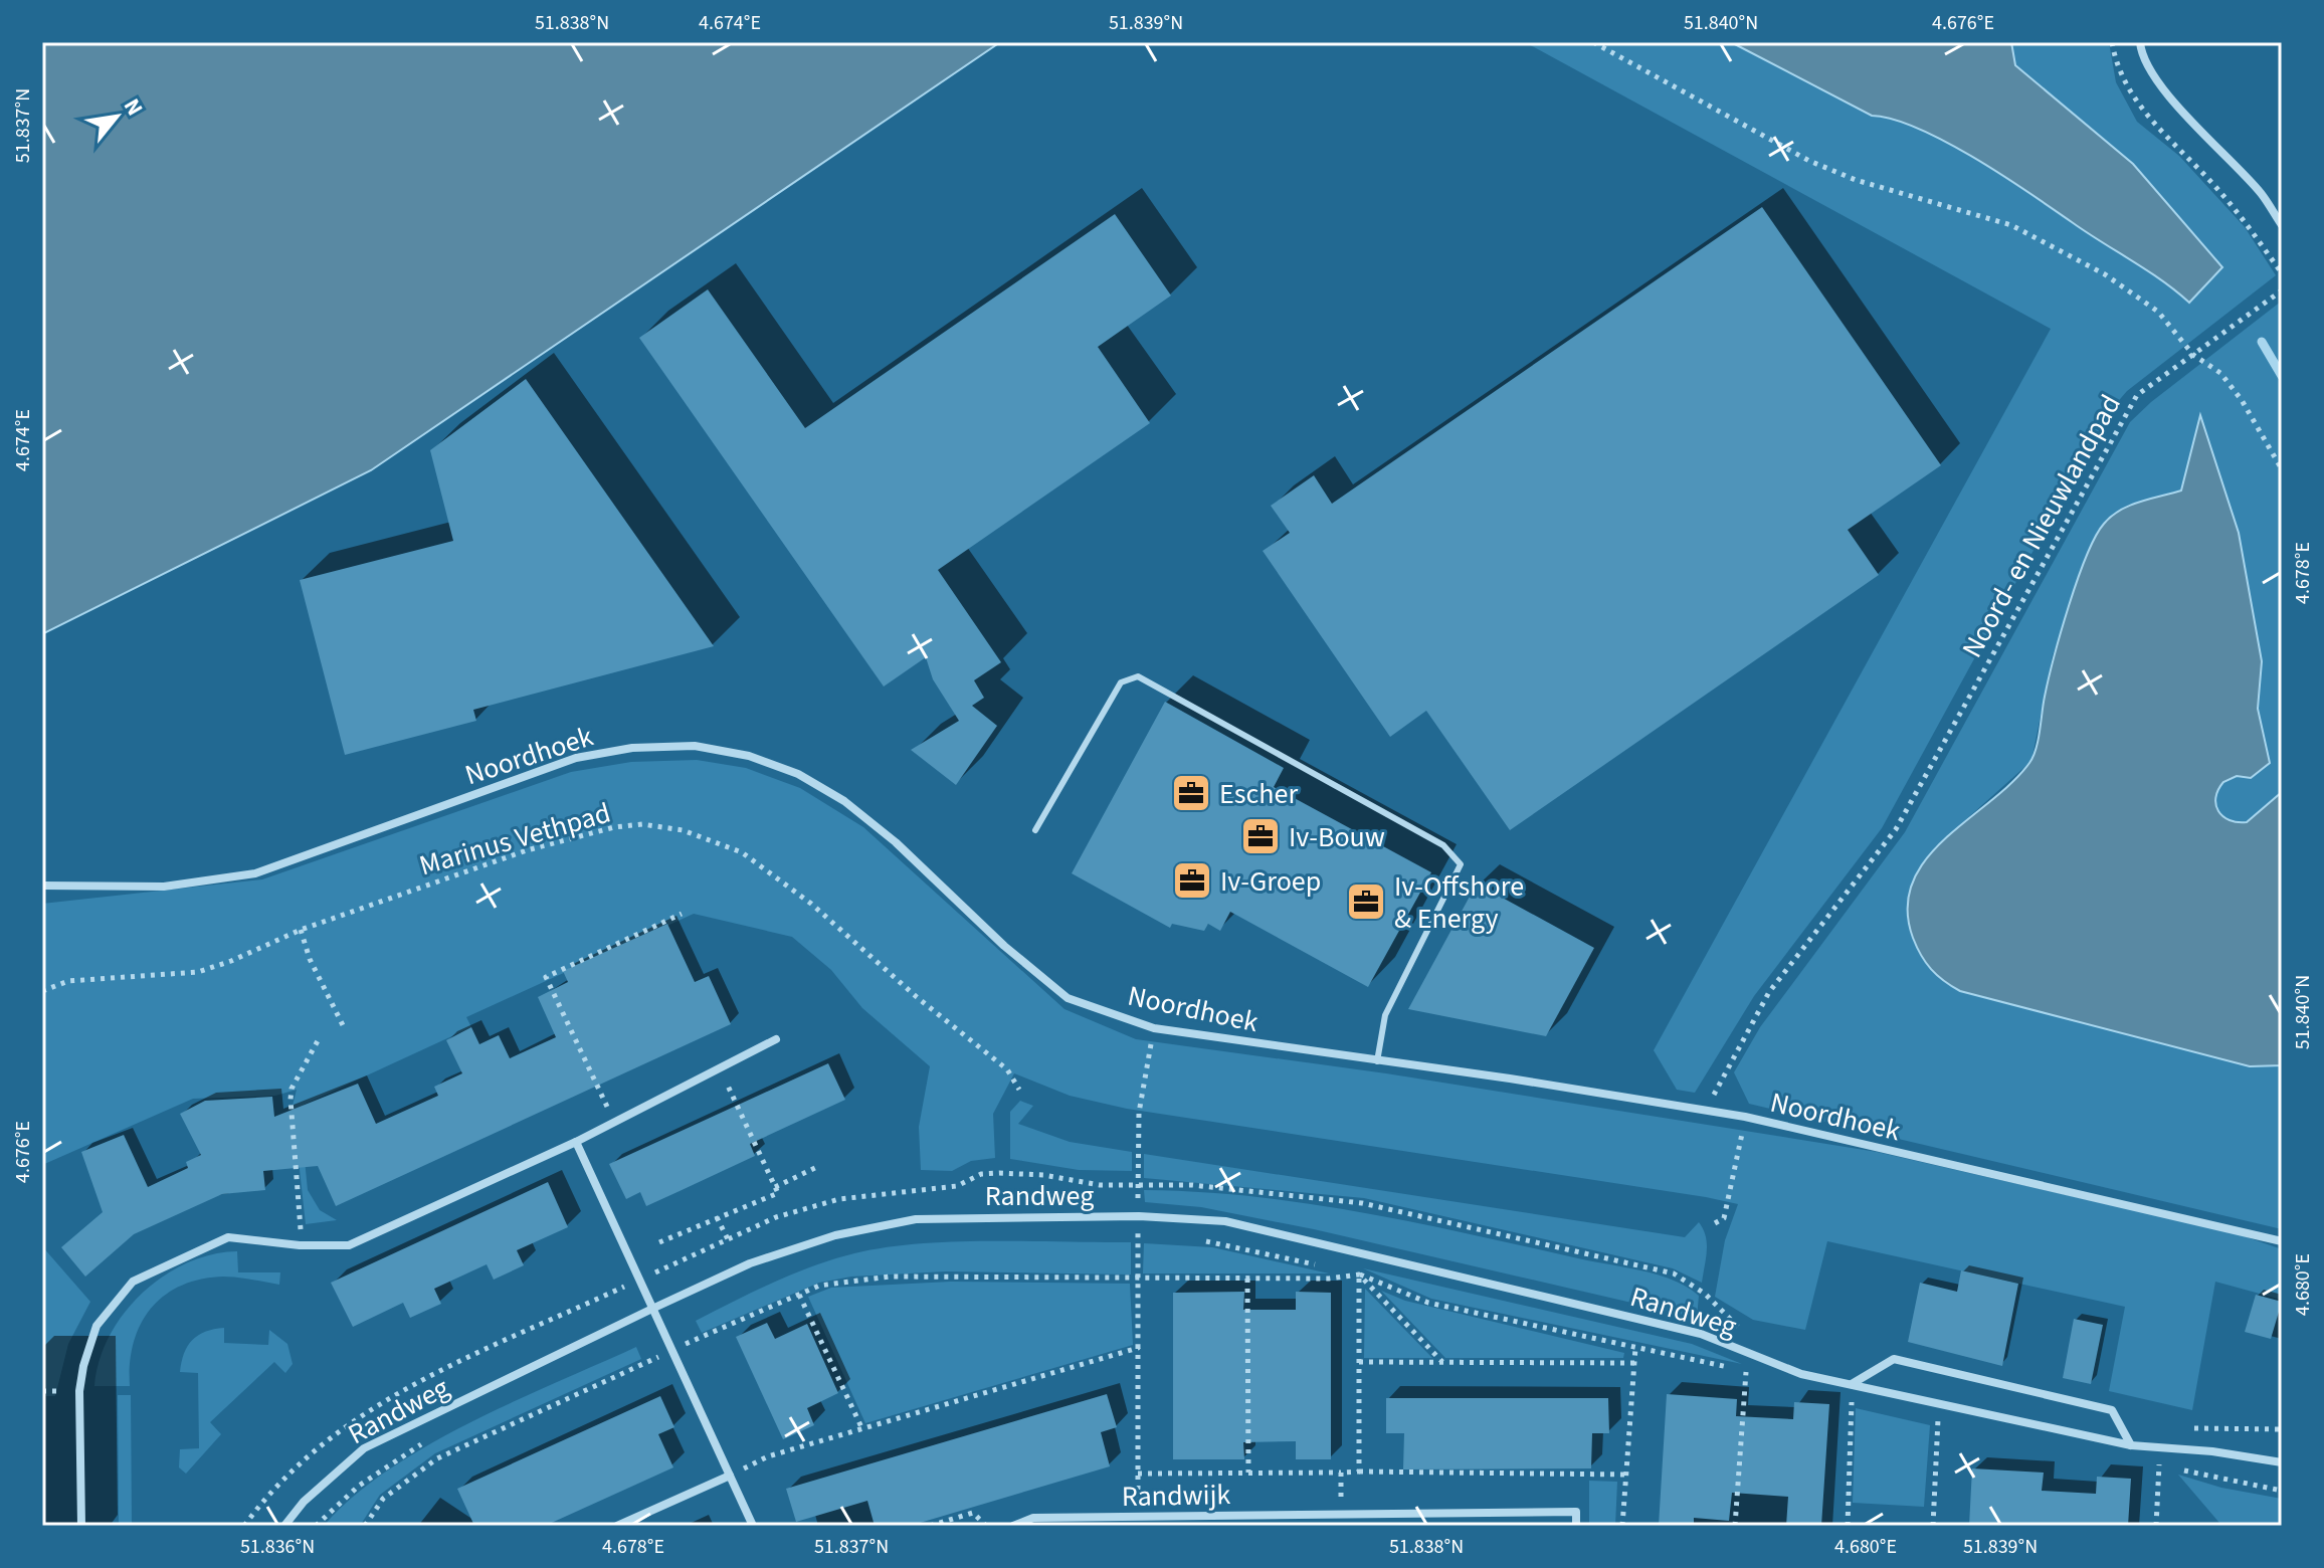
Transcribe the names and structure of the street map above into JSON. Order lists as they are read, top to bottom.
{
  "streets": {
    "street": ["Noordhoek", "Randweg", "Randwijk"],
    "path": ["Noord- en Nieuwlandpad", "Marinus Vethpad"]
  },
  "crossings": [
    ["Noord- en Nieuwlandpad", "Noordhoek"]
  ],
  "places": {
    "office": [
      "Escher",
      "Iv-Bouw",
      "Iv-Groep",
      "Iv-Offshore & Energy"
    ]
  },
  "north": "top right",
  "coordinates": [
    "51.838°N",
    "4.674°E",
    "51.839°N",
    "51.840°N",
    "4.676°E",
    "51.837°N",
    "4.678°E",
    "4.680°E",
    "51.836°N"
  ]
}
